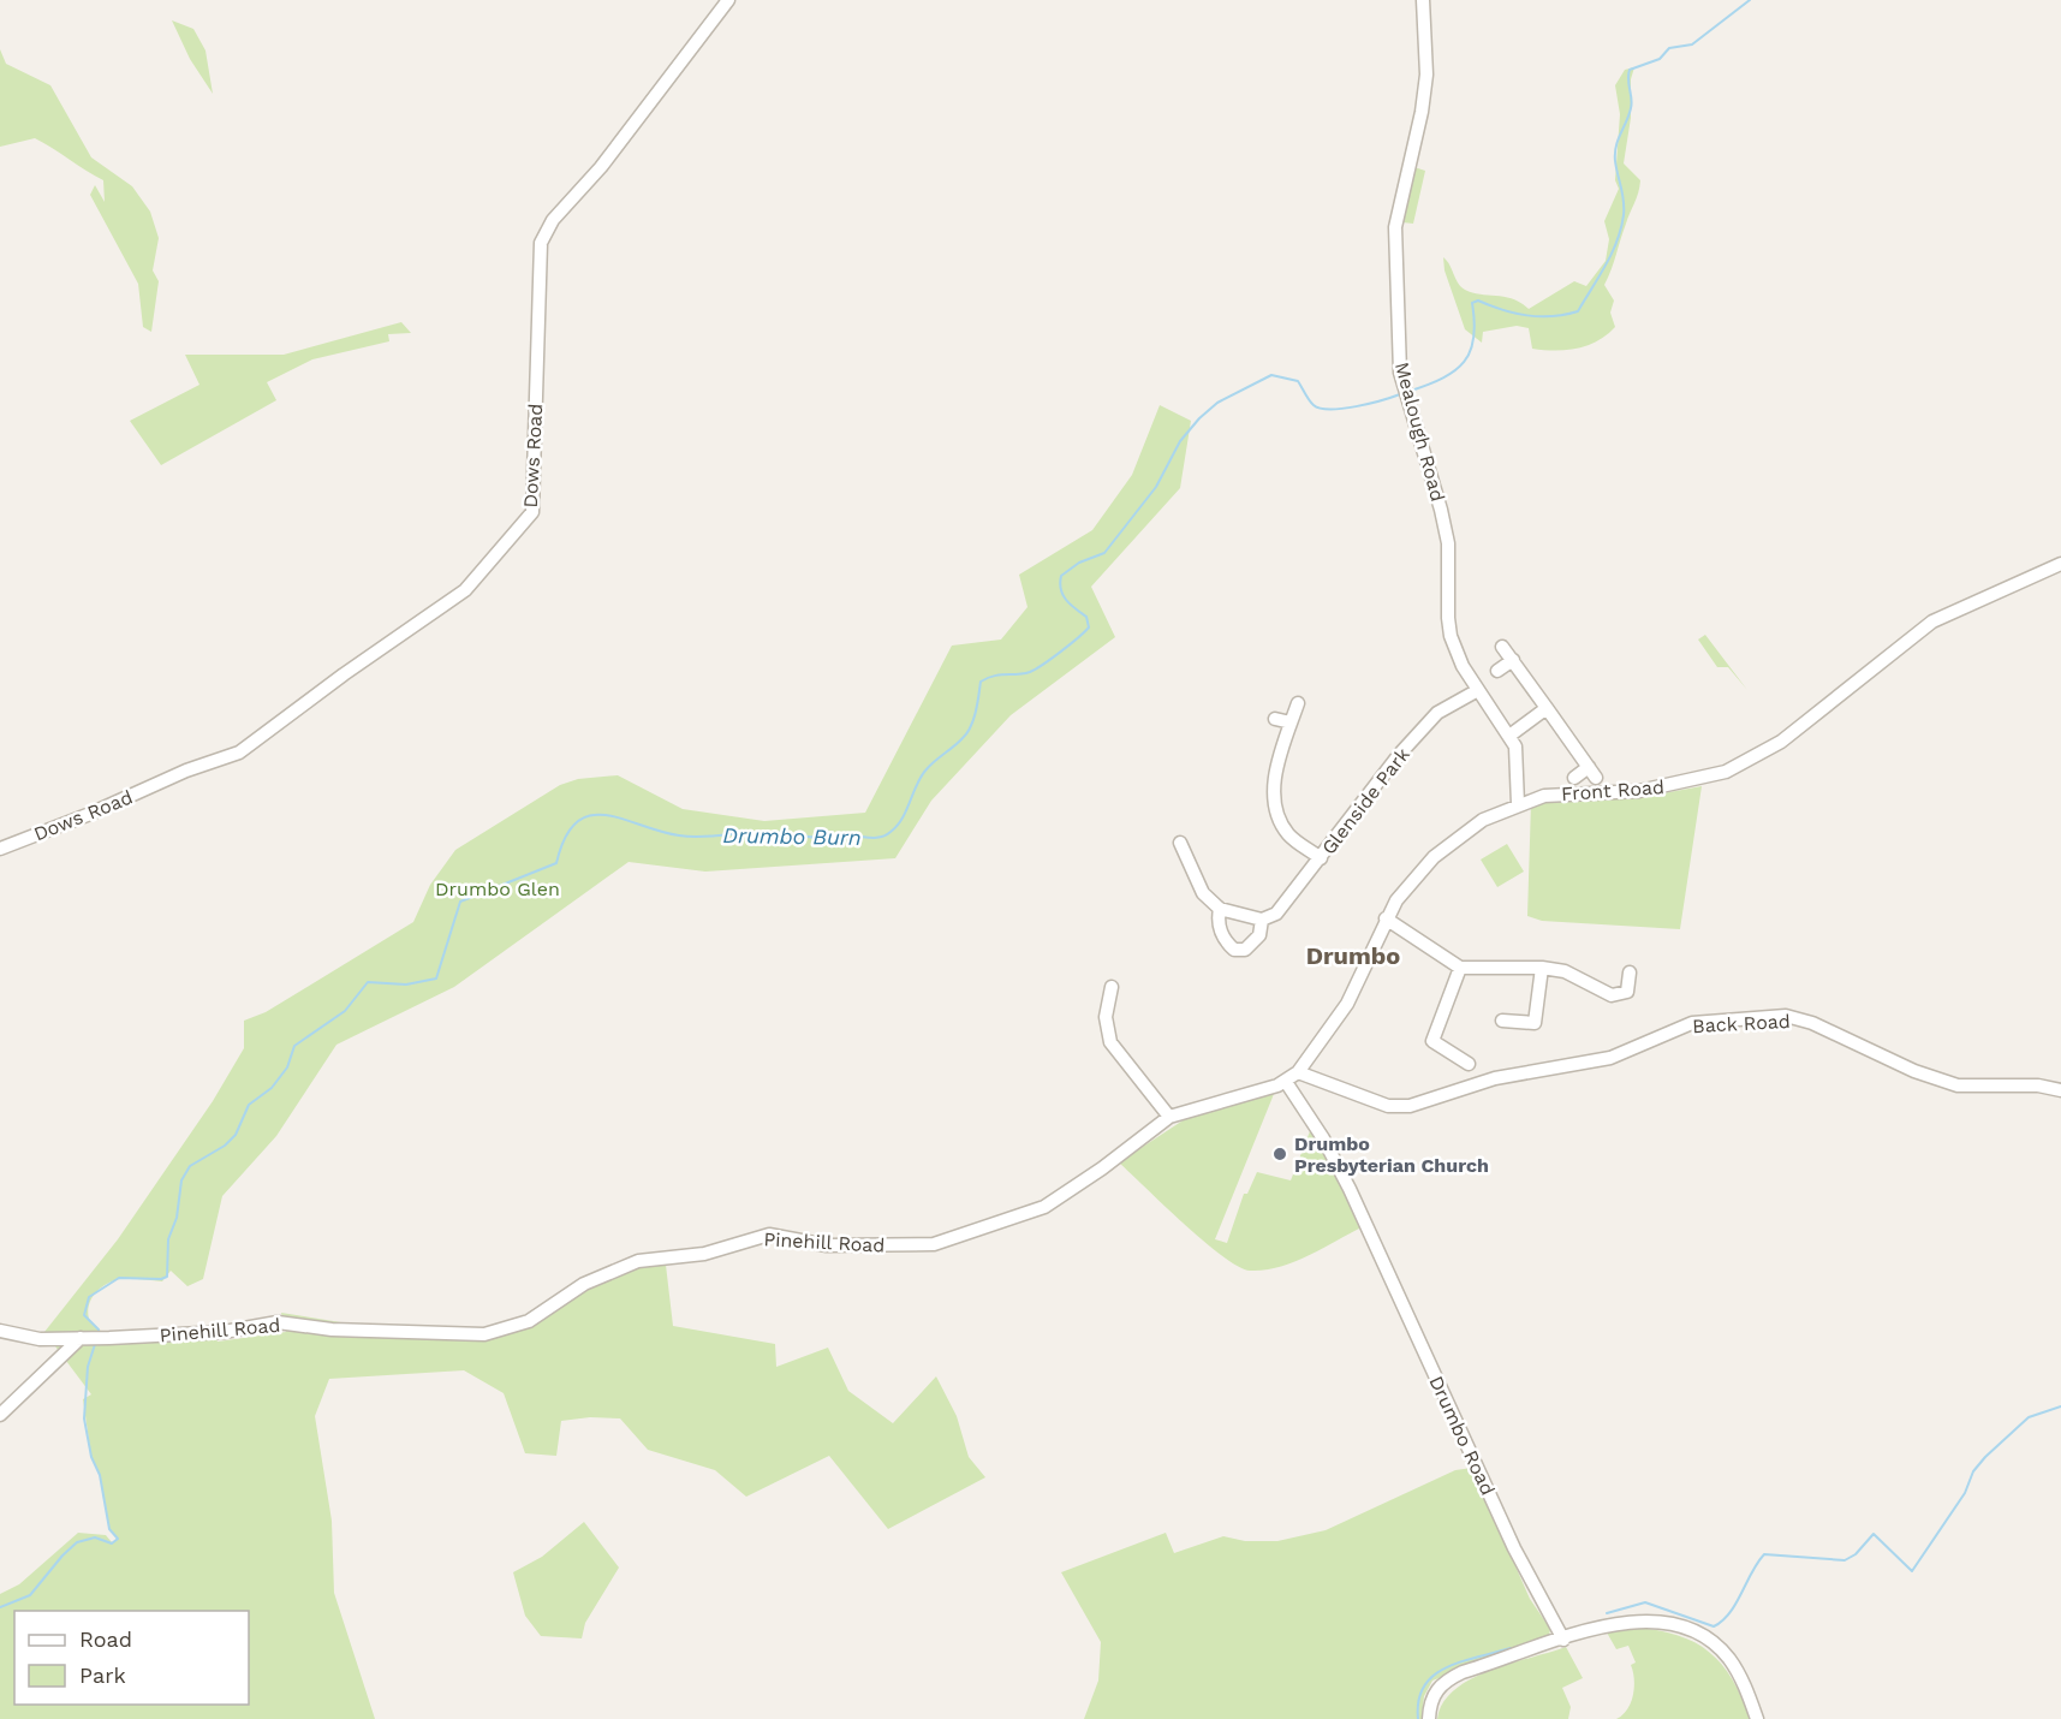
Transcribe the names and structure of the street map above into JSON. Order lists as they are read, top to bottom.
{
  "streets": {
    "street": [
      "Mealough Road",
      "Dows Road",
      "Front Road",
      "Glenside Park",
      "Back Road",
      "Pinehill Road",
      "Drumbo Road"
    ]
  },
  "crossings": [
    ["Mealough Road", "Front Road"],
    ["Mealough Road", "Glenside Park"],
    ["Front Road", "Back Road"],
    ["Front Road", "Pinehill Road"],
    ["Front Road", "Drumbo Road"],
    ["Pinehill Road", "Drumbo Road"]
  ],
  "districts": ["Drumbo"],
  "water": ["Drumbo Burn"],
  "parks": ["Drumbo Glen"],
  "places": ["Drumbo Presbyterian Church"],
  "legend": ["Road", "Park"]
}
